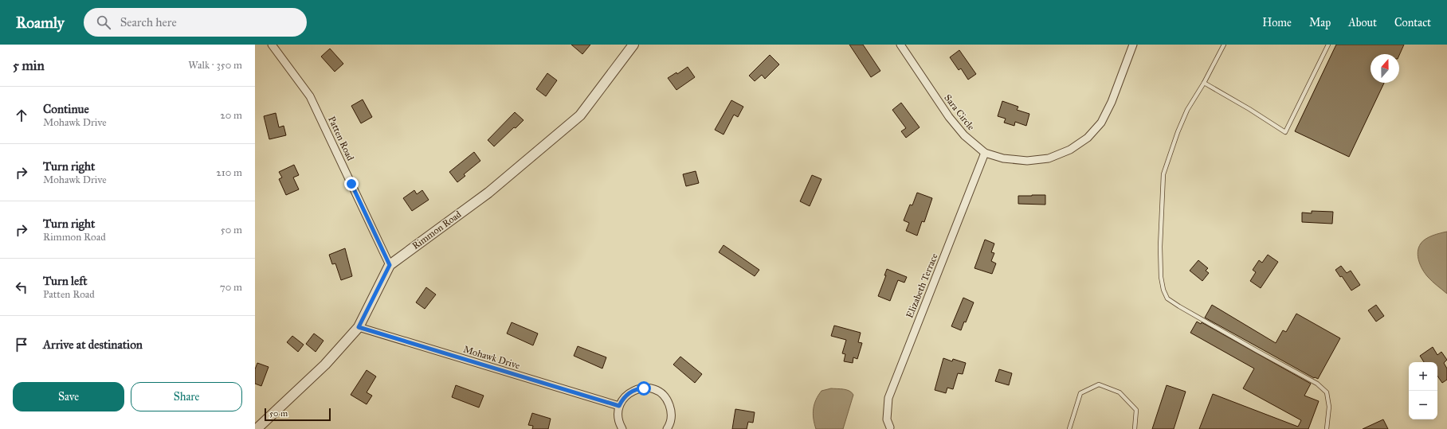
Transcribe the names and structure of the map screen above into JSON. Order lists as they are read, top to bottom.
{
  "streets": {
    "street": [
      "Sara Circle",
      "Patten Road",
      "Rimmon Road",
      "Elizabeth Terrace",
      "Mohawk Drive"
    ]
  },
  "crossings": [
    ["Sara Circle", "Elizabeth Terrace"],
    ["Patten Road", "Rimmon Road"],
    ["Rimmon Road", "Mohawk Drive"]
  ],
  "scale_bar": "50 m",
  "north": "top",
  "page": {
    "header": "Roamly",
    "search": "Search here",
    "nav": [
      "Home",
      "Map",
      "About",
      "Contact"
    ],
    "heading": ["5 min", "Walk · 350 m"],
    "list": [
      ["Continue", "Mohawk Drive", "20 m"],
      ["Turn right", "Mohawk Drive", "210 m"],
      ["Turn right", "Rimmon Road", "50 m"],
      ["Turn left", "Patten Road", "70 m"],
      "Arrive at destination"
    ],
    "map_buttons": ["+", "−"],
    "buttons": ["Save", "Share"],
    "scale": "50 m"
  }
}
